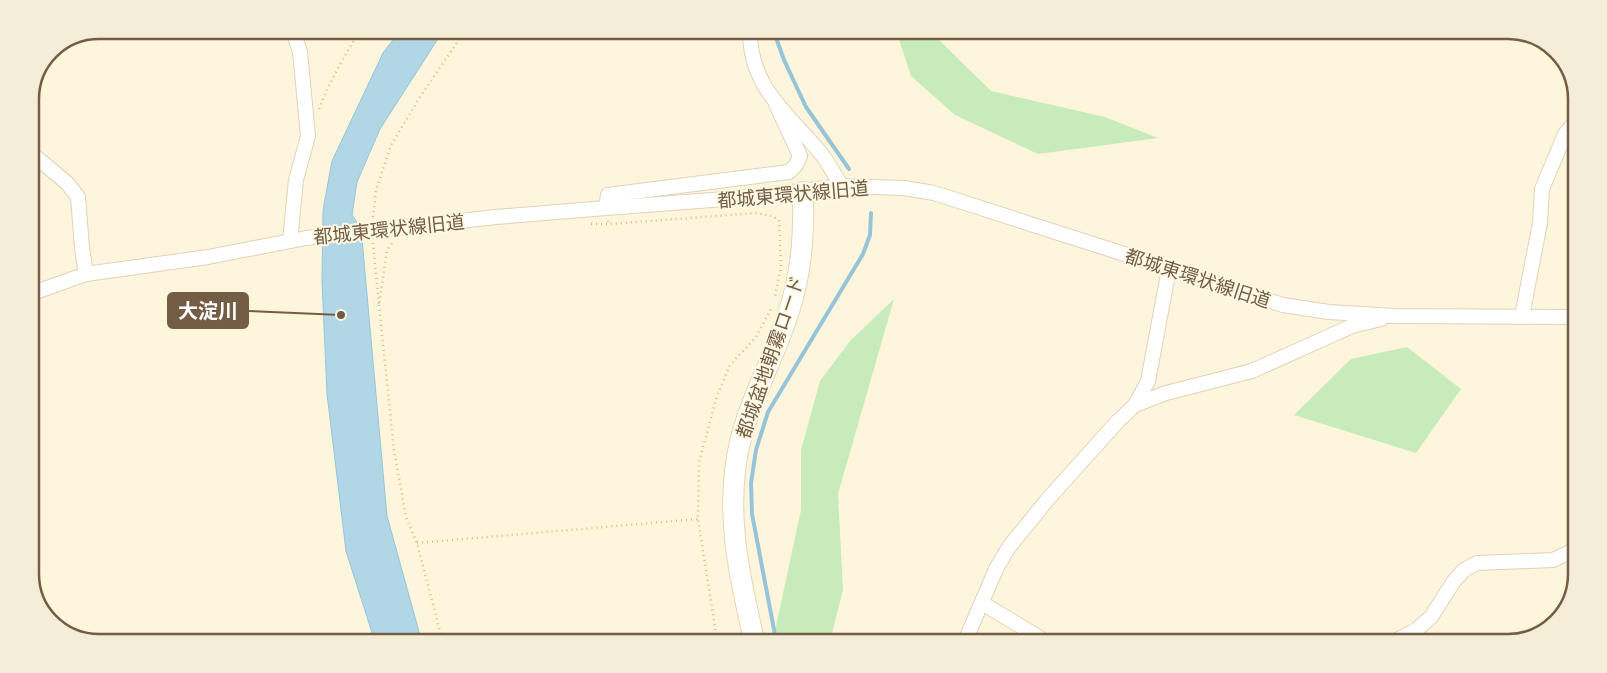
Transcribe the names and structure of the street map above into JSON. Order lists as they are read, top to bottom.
{
  "streets": {
    "street": ["都城東環状線旧道", "都城盆地朝霧ロード"]
  },
  "crossings": [
    ["都城東環状線旧道", "都城盆地朝霧ロード"]
  ],
  "places": ["大淀川"]
}
